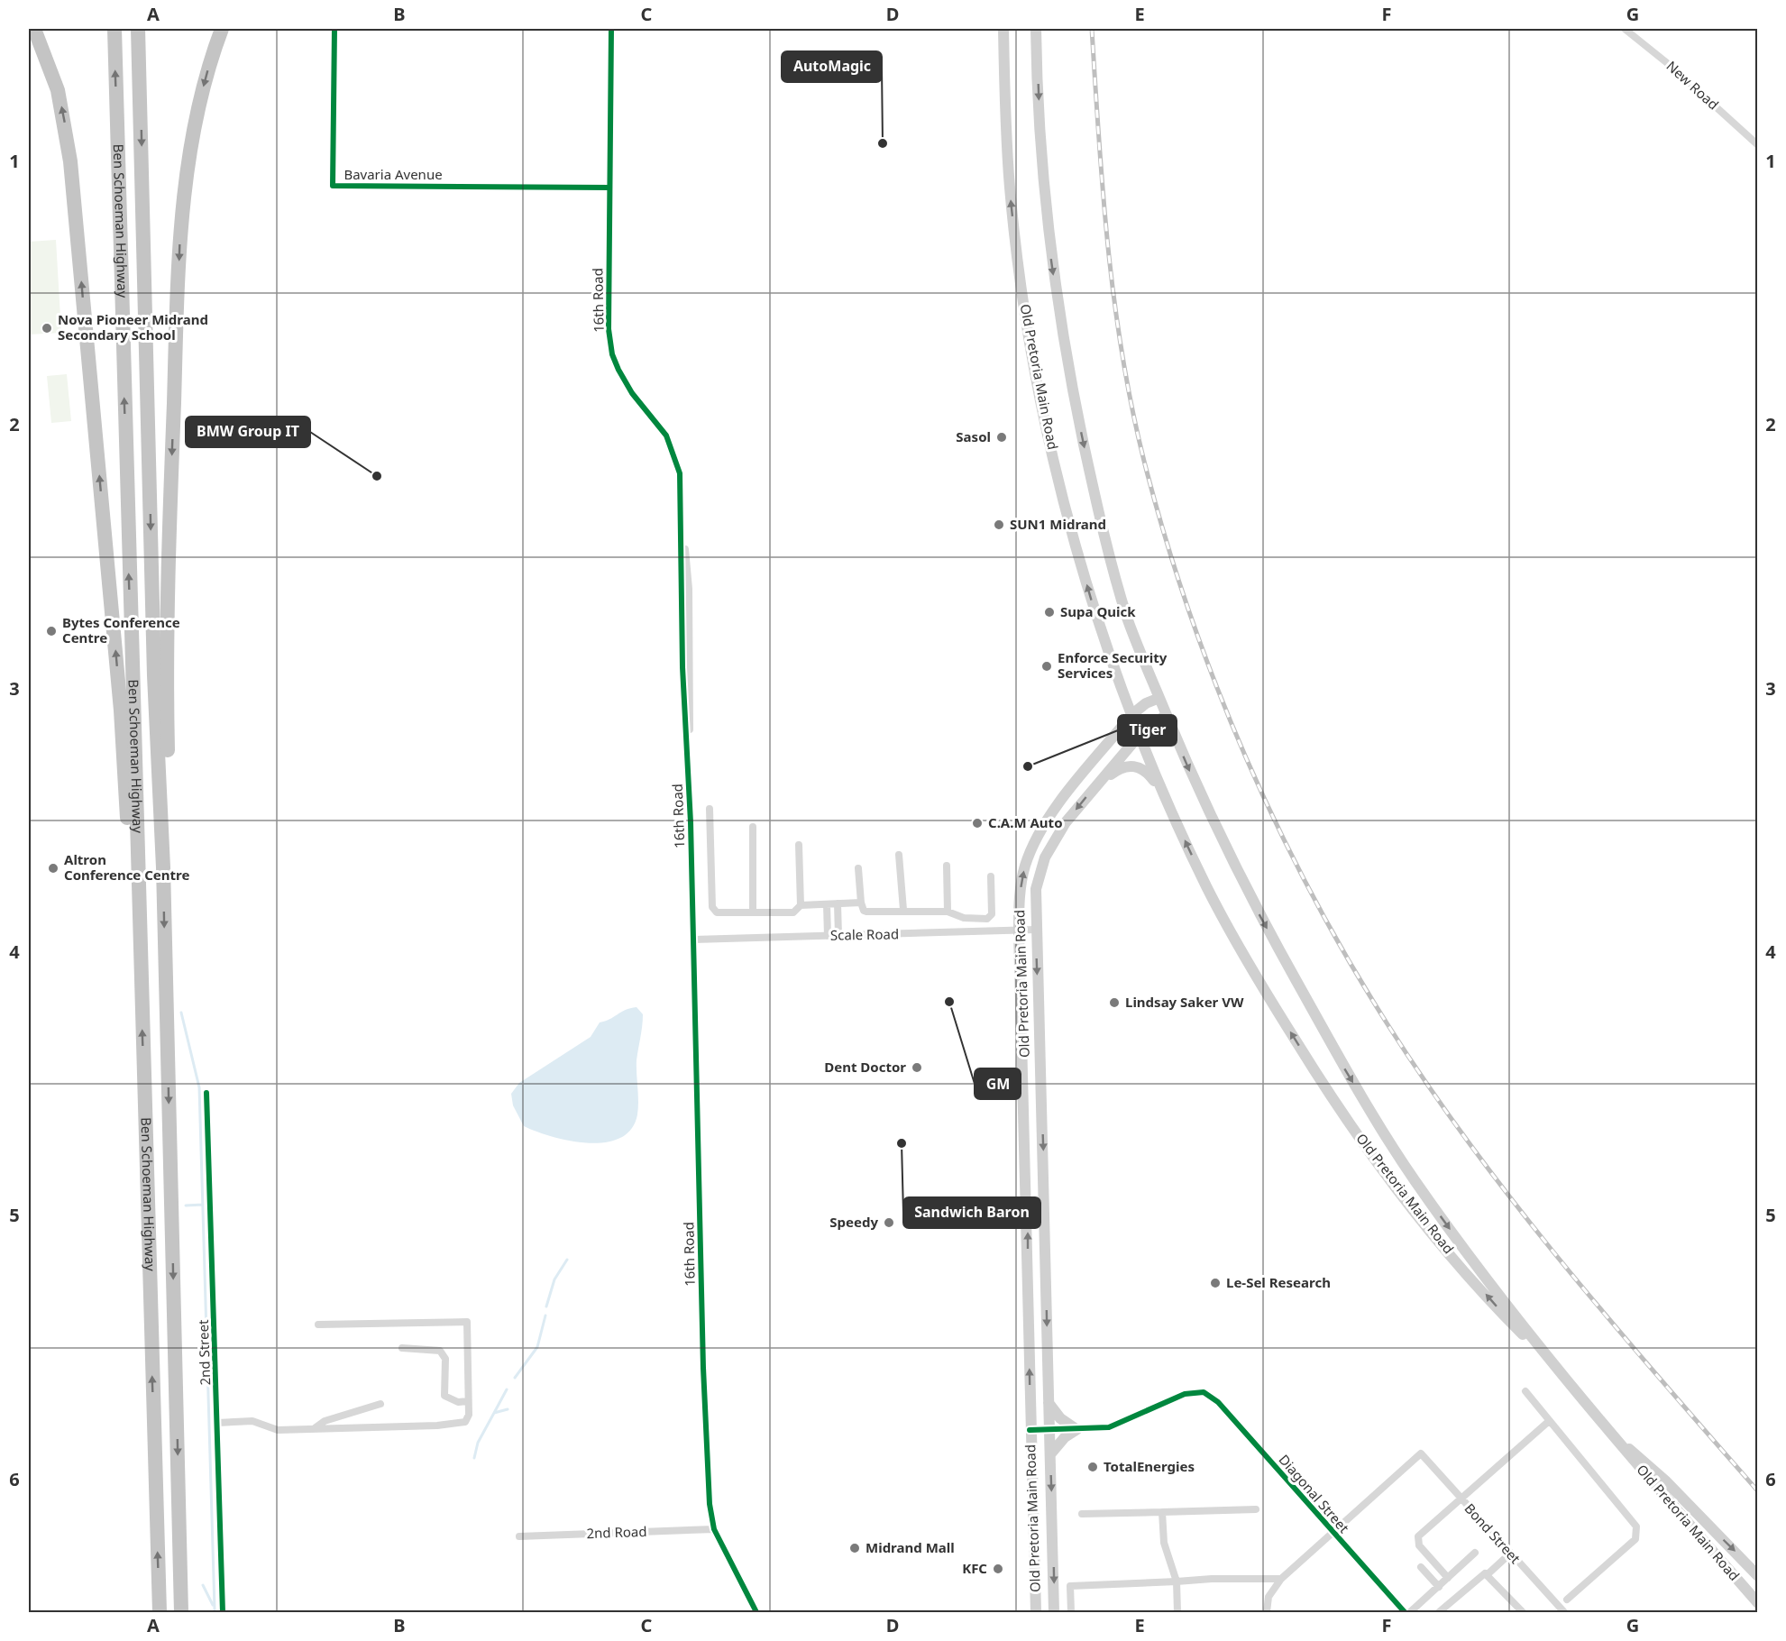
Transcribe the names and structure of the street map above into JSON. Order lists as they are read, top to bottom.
{
  "streets": {
    "highway": ["Ben Schoeman Highway"],
    "main road": ["Old Pretoria Main Road"],
    "street": [
      "New Road",
      "Bavaria Avenue",
      "16th Road",
      "Scale Road",
      "2nd Street",
      "Diagonal Street",
      "2nd Road",
      "Bond Street"
    ]
  },
  "crossings": [
    ["Bavaria Avenue", "16th Road"],
    ["16th Road", "Scale Road"],
    ["16th Road", "2nd Road"],
    ["Old Pretoria Main Road", "Scale Road"],
    ["Diagonal Street", "Bond Street"]
  ],
  "places": [
    "AutoMagic",
    "Nova Pioneer Midrand Secondary School",
    "Sasol",
    "BMW Group IT",
    "SUN1 Midrand",
    "Supa Quick",
    "Bytes Conference Centre",
    "Enforce Security Services",
    "Tiger",
    "C.A.M Auto",
    "Altron Conference Centre",
    "GM",
    "Lindsay Saker VW",
    "Dent Doctor",
    "Sandwich Baron",
    "Speedy",
    "Le-Sel Research",
    "TotalEnergies",
    "Midrand Mall",
    "KFC"
  ],
  "grid": {
    "columns": [
      "A",
      "B",
      "C",
      "D",
      "E",
      "F",
      "G"
    ],
    "rows": [
      "1",
      "2",
      "3",
      "4",
      "5",
      "6"
    ]
  }
}
